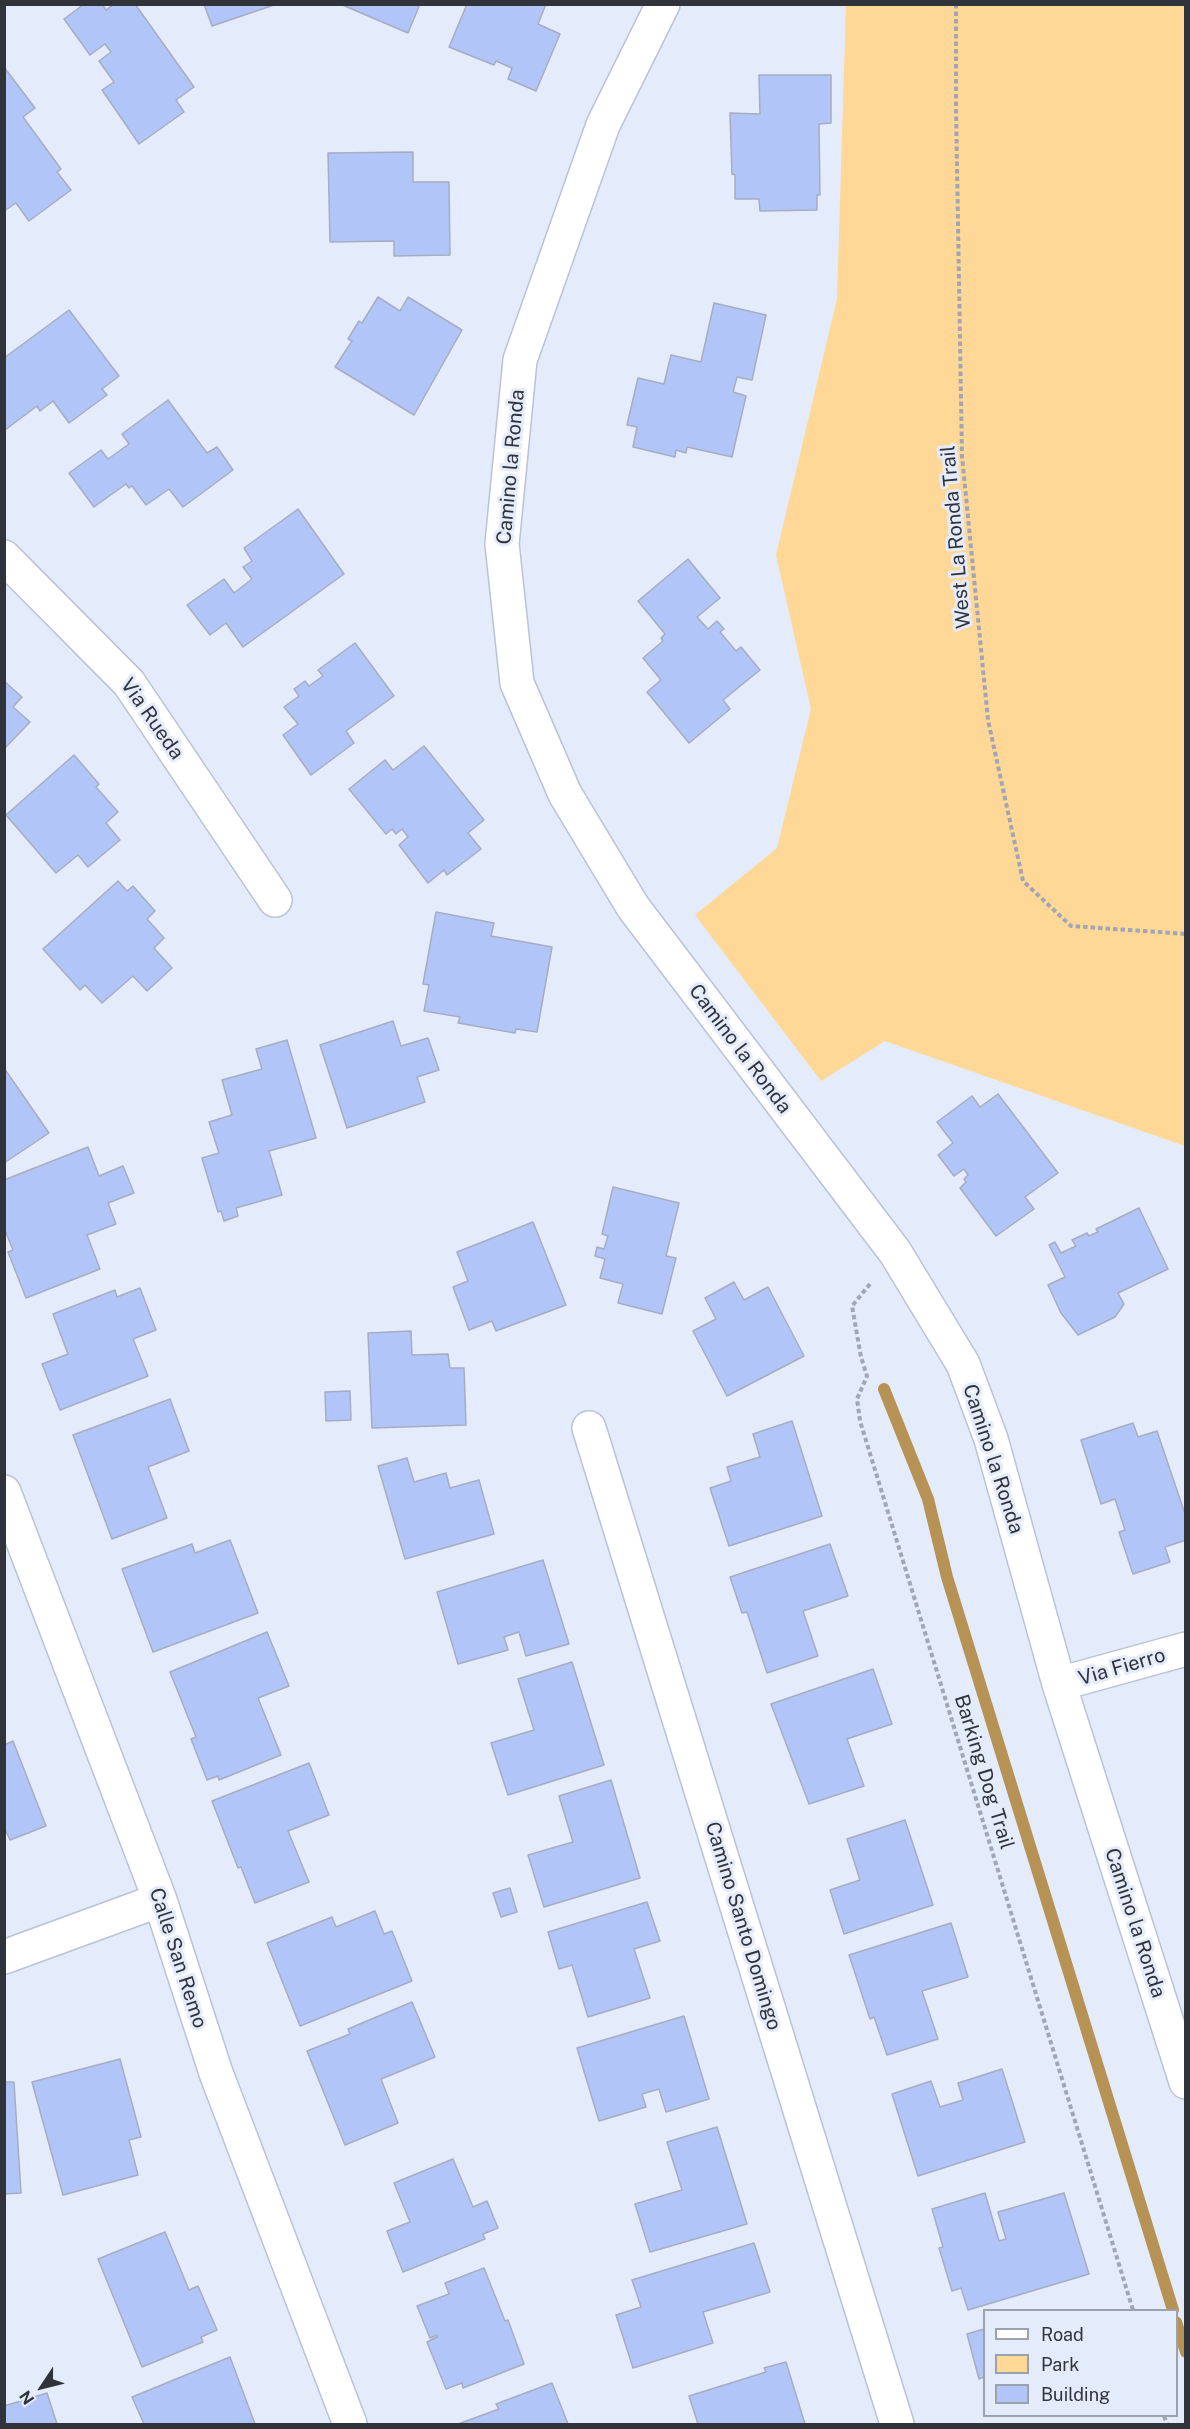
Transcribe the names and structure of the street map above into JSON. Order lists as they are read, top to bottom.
{
  "streets": {
    "street": [
      "Camino la Ronda",
      "Via Rueda",
      "Via Fierro",
      "Camino Santo Domingo",
      "Calle San Remo"
    ],
    "path": ["West La Ronda Trail", "Barking Dog Trail"]
  },
  "crossings": [
    ["Camino la Ronda", "Via Fierro"],
    ["Camino la Ronda", "Barking Dog Trail"]
  ],
  "legend": ["Road", "Park", "Building"],
  "north": "bottom left"
}
